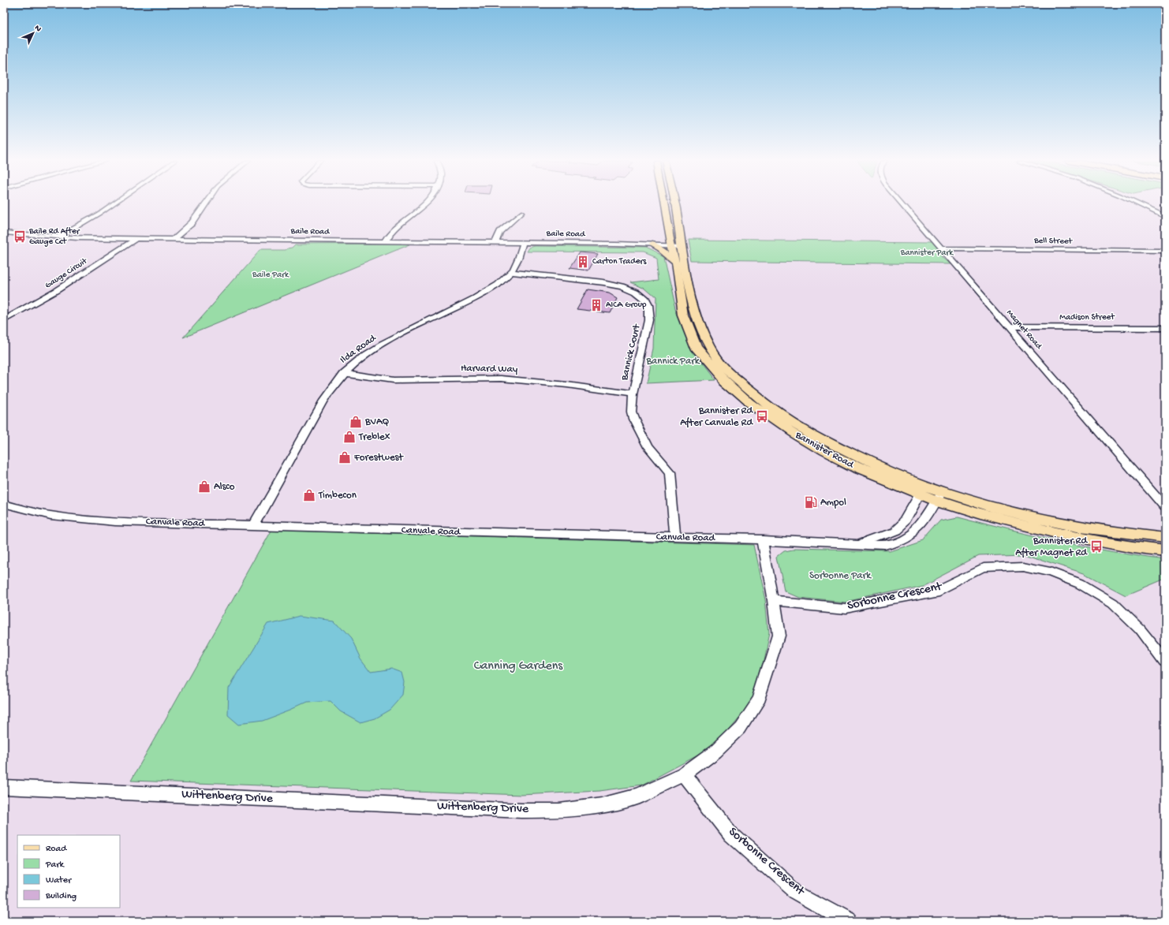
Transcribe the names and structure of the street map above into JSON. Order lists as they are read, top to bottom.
{
  "streets": {
    "main road": ["Bannister Road"],
    "street": [
      "Baile Road",
      "Bell Street",
      "Gauge Circuit",
      "Madison Street",
      "Magnet Road",
      "Ilda Road",
      "Bannick Court",
      "Harvard Way",
      "Canvale Road",
      "Sorbonne Crescent",
      "Wittenberg Drive"
    ]
  },
  "crossings": [
    ["Baile Road", "Gauge Circuit"],
    ["Baile Road", "Ilda Road"],
    ["Baile Road", "Bannister Road"],
    ["Bell Street", "Magnet Road"],
    ["Madison Street", "Magnet Road"],
    ["Ilda Road", "Bannick Court"],
    ["Ilda Road", "Harvard Way"],
    ["Ilda Road", "Canvale Road"],
    ["Bannick Court", "Harvard Way"],
    ["Bannick Court", "Canvale Road"],
    ["Bannister Road", "Canvale Road"],
    ["Canvale Road", "Wittenberg Drive"],
    ["Sorbonne Crescent", "Wittenberg Drive"]
  ],
  "parks": [
    "Bannister Park",
    "Baile Park",
    "Bannick Park",
    "Sorbonne Park",
    "Canning Gardens"
  ],
  "places": {
    "bus stop": ["Baile Rd After Gauge Cct", "Bannister Rd After Canvale Rd", "Bannister Rd After Magnet Rd"],
    "building": ["Carton Traders", "AICA Group"],
    "shop": [
      "BVAQ",
      "Treblex",
      "Forestwest",
      "Alsco",
      "Timbecon"
    ],
    "fuel station": ["Ampol"]
  },
  "legend": [
    "Road",
    "Park",
    "Water",
    "Building"
  ],
  "north": "top right"
}
